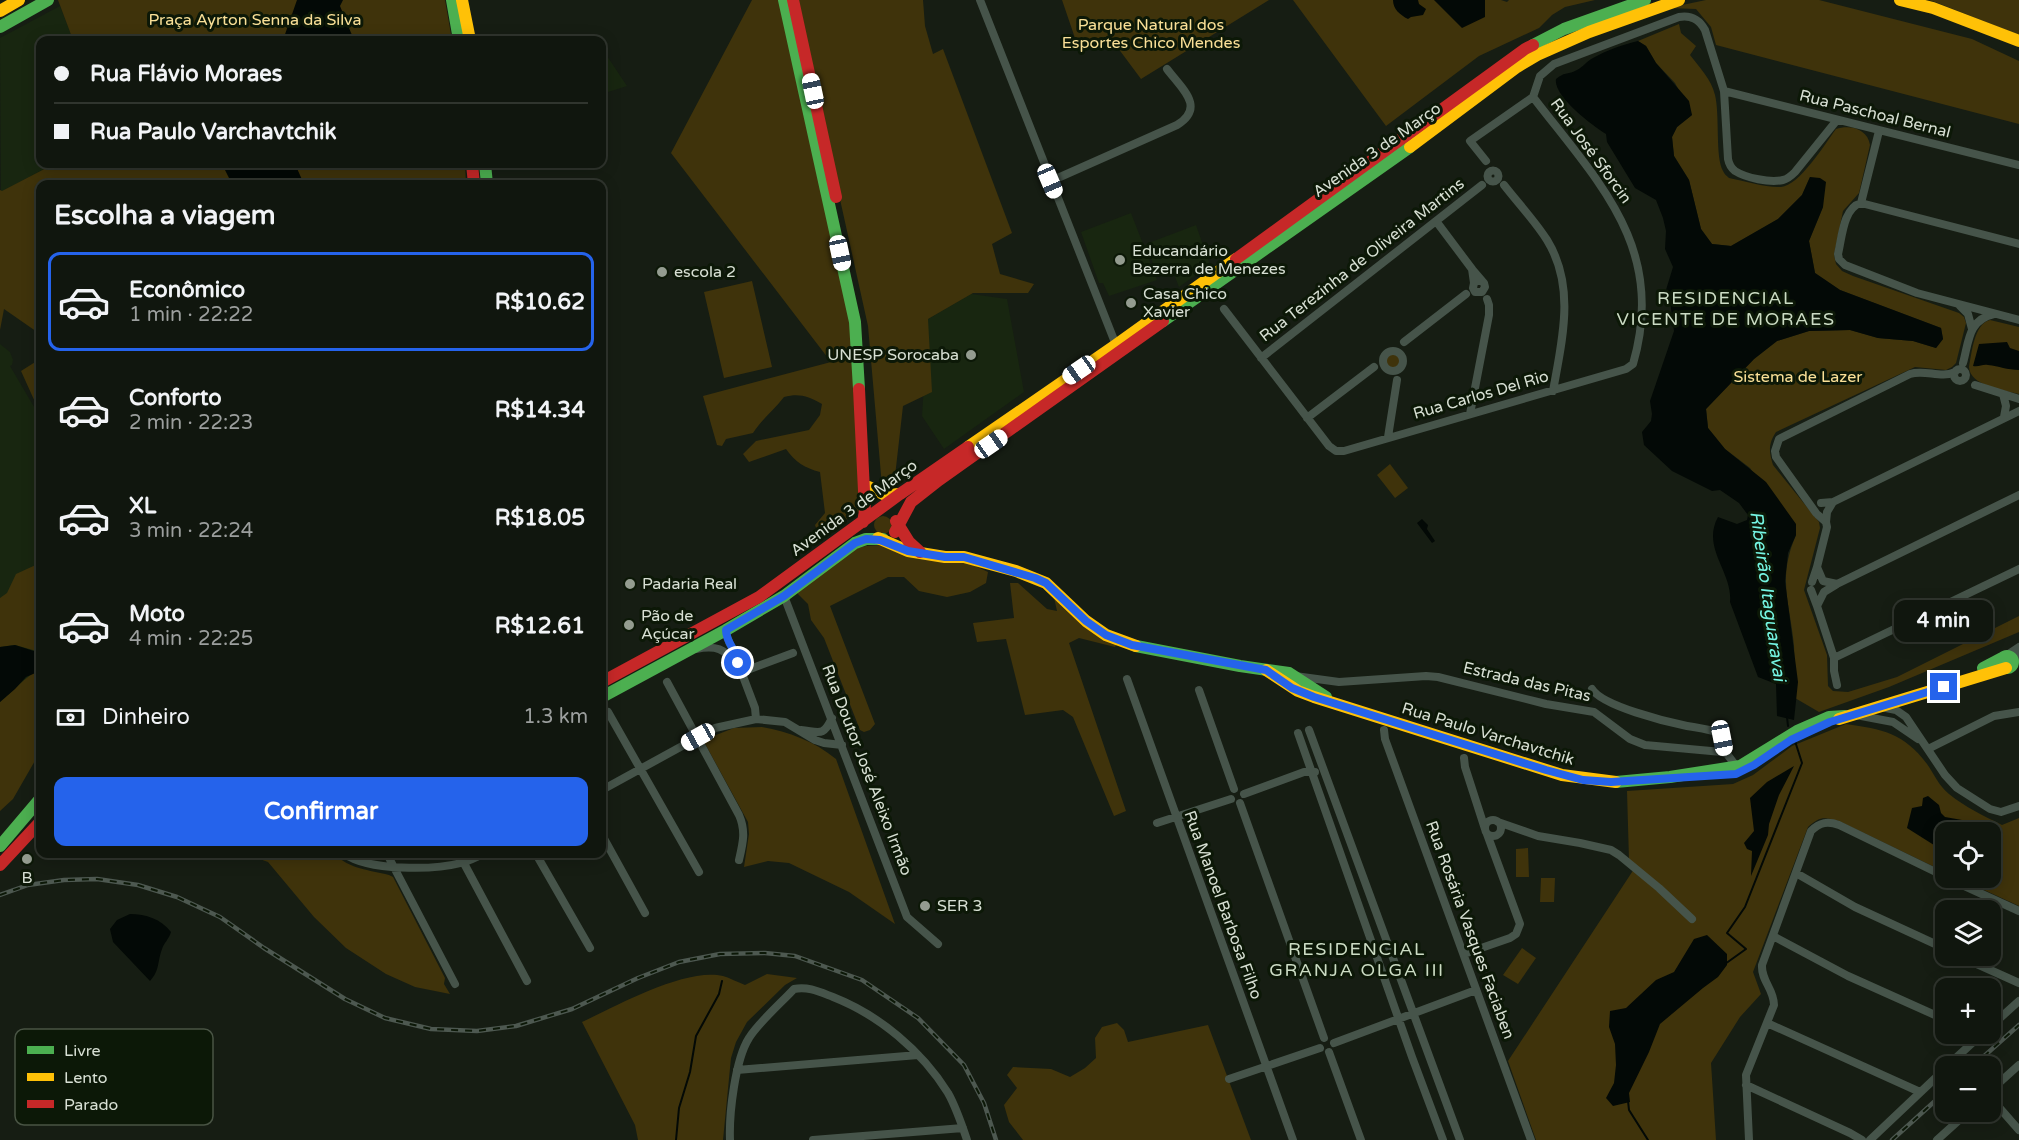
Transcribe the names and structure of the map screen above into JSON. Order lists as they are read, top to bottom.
{
  "streets": {
    "main road": ["Avenida 3 de Março", "Rua Paulo Varchavtchik"],
    "street": [
      "Rua Paschoal Bernal",
      "Rua José Sforcin",
      "Rua Terezinha de Oliveira Martins",
      "Rua Carlos Del Rio",
      "Estrada das Pitas",
      "Rua Doutor José Aleixo Irmão",
      "Rua Manoel Barbosa Filho",
      "Rua Rosária Vasques Faciaben"
    ]
  },
  "crossings": [
    ["Avenida 3 de Março", "Rua Paulo Varchavtchik"],
    ["Avenida 3 de Março", "Rua Doutor José Aleixo Irmão"],
    ["Rua José Sforcin", "Rua Carlos Del Rio"],
    ["Estrada das Pitas", "Rua Paulo Varchavtchik"]
  ],
  "districts": ["RESIDENCIAL VICENTE DE MORAES", "RESIDENCIAL GRANJA OLGA III"],
  "water": ["Ribeirão Itaguaravai"],
  "parks": ["Praça Ayrton Senna da Silva", "Parque Natural dos Esportes Chico Mendes", "Sistema de Lazer"],
  "places": [
    "Educandário Bezerra de Menezes",
    "escola 2",
    "Casa Chico Xavier",
    "UNESP Sorocaba",
    "Padaria Real",
    "Pão de Açúcar",
    "B",
    "SER 3"
  ],
  "legend": ["Livre", "Lento", "Parado"],
  "page": {
    "banner": ["Rua Flávio Moraes", "Rua Paulo Varchavtchik"],
    "heading": "Escolha a viagem",
    "list": [
      {
        "name": "Econômico",
        "note": "1 min · 22:22",
        "value": "R$10.62"
      },
      {
        "name": "Conforto",
        "note": "2 min · 22:23",
        "value": "R$14.34"
      },
      {
        "name": "XL",
        "note": "3 min · 22:24",
        "value": "R$18.05"
      },
      {
        "name": "Moto",
        "note": "4 min · 22:25",
        "value": "R$12.61"
      }
    ],
    "bubble": "4 min",
    "pay": ["Dinheiro", "1.3 km"],
    "buttons": "Confirmar",
    "map_buttons": ["+", "−"]
  }
}
